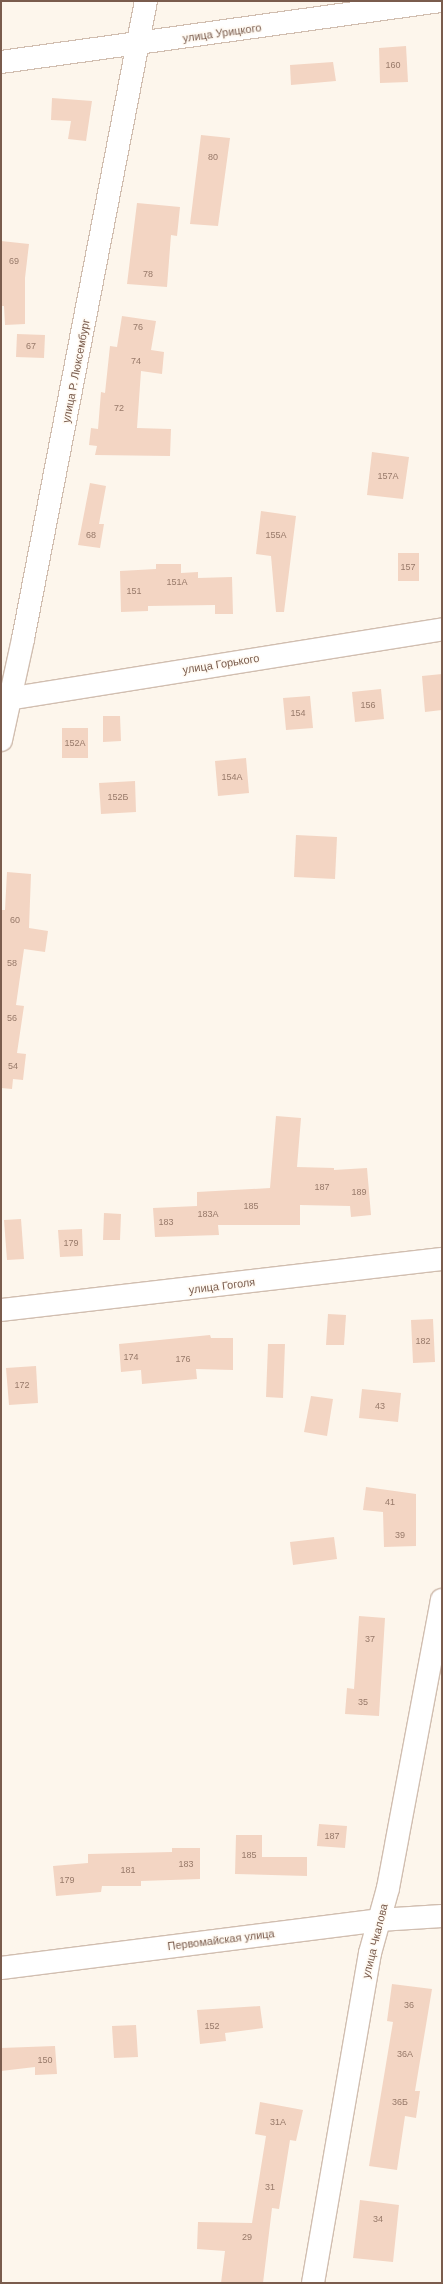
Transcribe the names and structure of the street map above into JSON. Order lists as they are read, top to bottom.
{
  "streets": {
    "street": [
      "улица Урицкого",
      "улица Р. Люксембург",
      "улица Горького",
      "улица Гоголя",
      "Первомайская улица",
      "улица Чкалова"
    ]
  },
  "crossings": [
    ["улица Урицкого", "улица Р. Люксембург"],
    ["улица Р. Люксембург", "улица Горького"],
    ["Первомайская улица", "улица Чкалова"]
  ],
  "house_numbers": [
    "160",
    "80",
    "69",
    "78",
    "76",
    "67",
    "74",
    "72",
    "157А",
    "68",
    "155А",
    "157",
    "151А",
    "151",
    "156",
    "154",
    "152А",
    "154А",
    "152Б",
    "60",
    "58",
    "56",
    "54",
    "187",
    "189",
    "185",
    "183А",
    "183",
    "179",
    "182",
    "174",
    "176",
    "172",
    "43",
    "41",
    "39",
    "37",
    "35",
    "187",
    "185",
    "183",
    "181",
    "179",
    "36",
    "152",
    "36А",
    "150",
    "36Б",
    "31А",
    "31",
    "34",
    "29"
  ]
}
